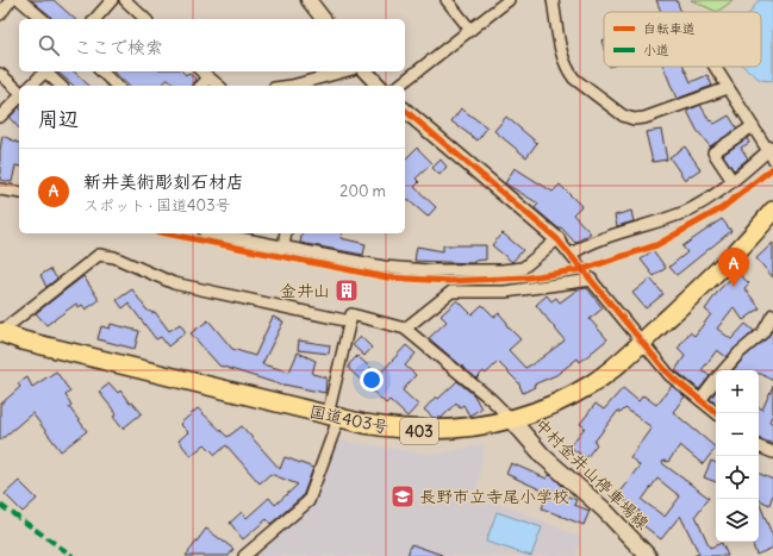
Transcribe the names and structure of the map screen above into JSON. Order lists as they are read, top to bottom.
{
  "streets": {
    "highway": ["国道403号", "403"],
    "main road": ["中村金井山停車場線"]
  },
  "crossings": [
    ["国道403号", "中村金井山停車場線"]
  ],
  "places": {
    "building": ["金井山"],
    "school or university": ["長野市立寺尾小学校"]
  },
  "legend": ["自転車道", "小道"],
  "page": {
    "search": "ここで検索",
    "heading": "周辺",
    "list": [
      {
        "mark": "A",
        "name": "新井美術彫刻石材店",
        "note": "スポット · 国道403号",
        "value": "200 m"
      }
    ],
    "pins": "A",
    "map_buttons": ["+", "−"]
  }
}
